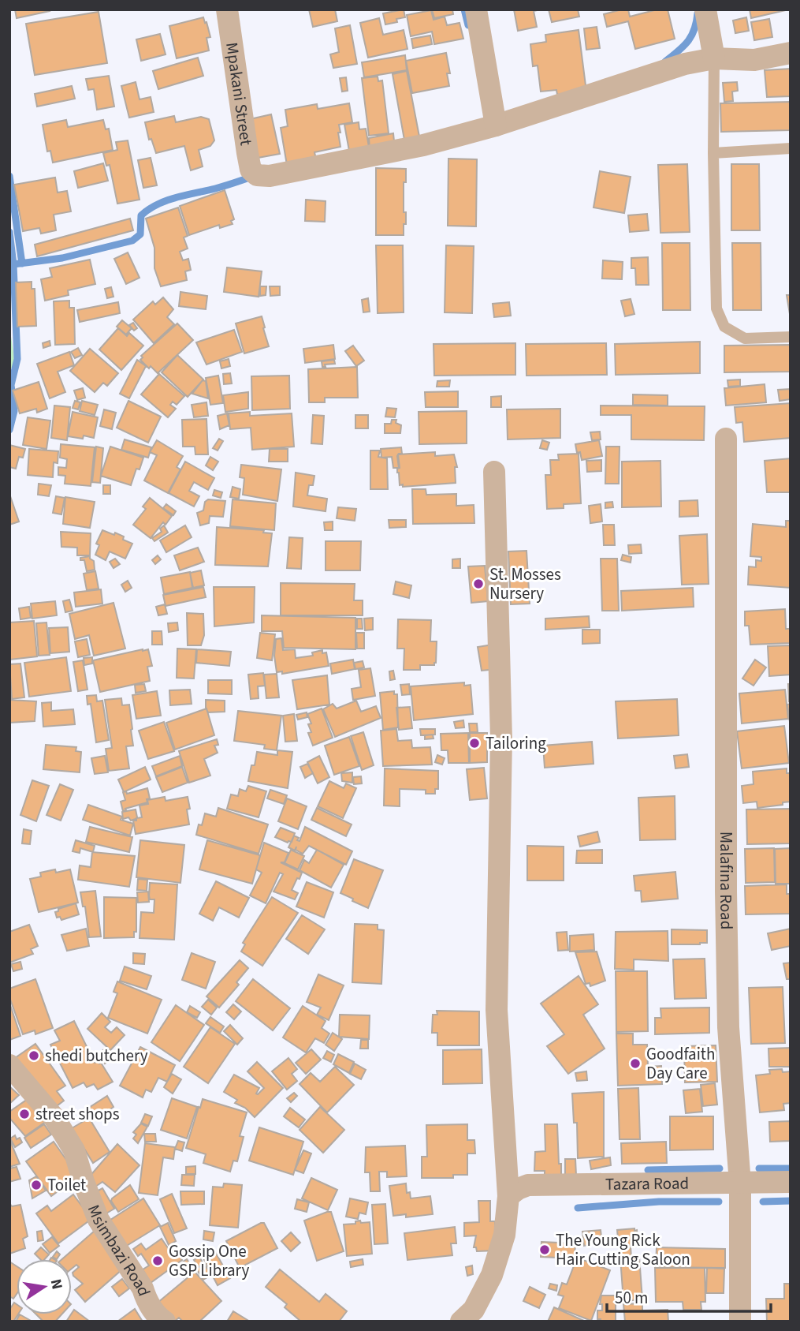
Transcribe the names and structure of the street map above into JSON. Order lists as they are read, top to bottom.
{
  "streets": {
    "street": [
      "Mpakani Street",
      "Malafina Road",
      "Tazara Road",
      "Msimbazi Road"
    ]
  },
  "crossings": [
    ["Malafina Road", "Tazara Road"]
  ],
  "places": [
    "St. Mosses Nursery",
    "Tailoring",
    "shedi butchery",
    "Goodfaith Day Care",
    "street shops",
    "Toilet",
    "The Young Rick Hair Cutting Saloon",
    "Gossip One GSP Library"
  ],
  "scale_bar": "50 m",
  "north": "right"
}
